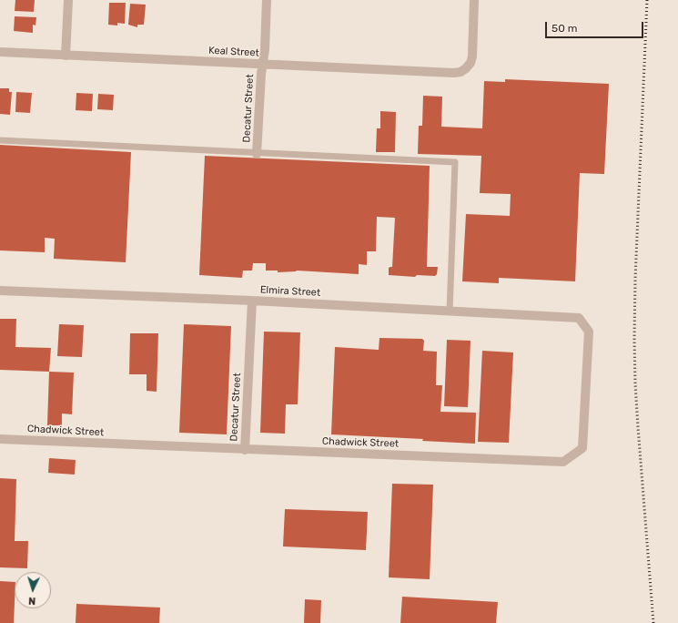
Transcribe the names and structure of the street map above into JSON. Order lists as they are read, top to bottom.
{
  "streets": {
    "street": [
      "Keal Street",
      "Decatur Street",
      "Elmira Street",
      "Chadwick Street"
    ]
  },
  "crossings": [
    ["Keal Street", "Decatur Street"],
    ["Decatur Street", "Elmira Street"],
    ["Decatur Street", "Chadwick Street"],
    ["Elmira Street", "Chadwick Street"]
  ],
  "scale_bar": "50 m",
  "north": "bottom"
}
